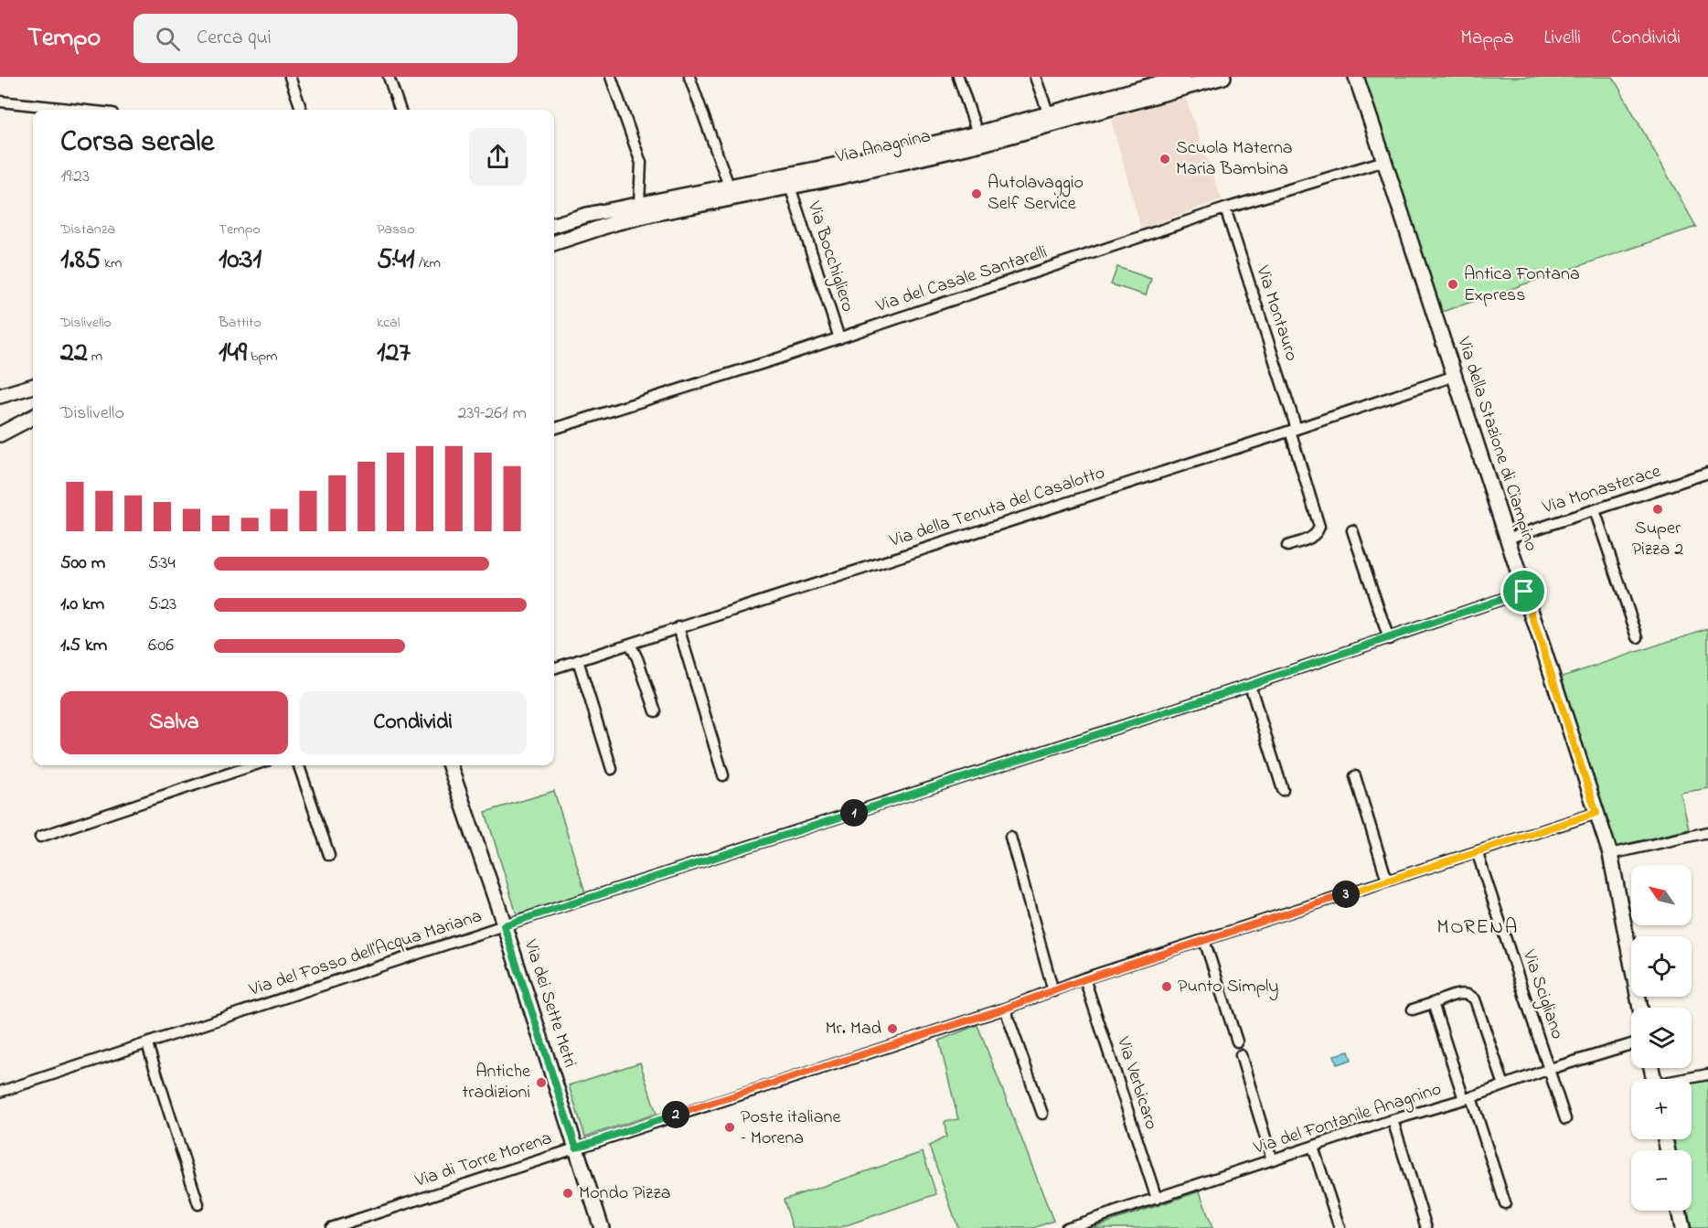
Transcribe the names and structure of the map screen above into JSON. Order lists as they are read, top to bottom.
{
  "streets": {
    "street": [
      "Via Anagnina",
      "Via Bocchigliero",
      "Via del Casale Santarelli",
      "Via Montauro",
      "Via della Stazione di Ciampino",
      "Via Monasterace",
      "Via della Tenuta del Casalotto",
      "Via del Fosso dell'Acqua Mariana",
      "Via Scigliano",
      "Via dei Sette Metri",
      "Via Verbicaro",
      "Via del Fontanile Anagnino",
      "Via di Torre Morena"
    ]
  },
  "crossings": [
    ["Via Anagnina", "Via Bocchigliero"],
    ["Via Bocchigliero", "Via del Casale Santarelli"],
    ["Via del Casale Santarelli", "Via Montauro"],
    ["Via del Casale Santarelli", "Via della Stazione di Ciampino"],
    ["Via Montauro", "Via della Tenuta del Casalotto"],
    ["Via della Stazione di Ciampino", "Via Monasterace"],
    ["Via della Stazione di Ciampino", "Via della Tenuta del Casalotto"],
    ["Via della Stazione di Ciampino", "Via del Fosso dell'Acqua Mariana"],
    ["Via della Stazione di Ciampino", "Via di Torre Morena"],
    ["Via del Fosso dell'Acqua Mariana", "Via dei Sette Metri"],
    ["Via Scigliano", "Via del Fontanile Anagnino"],
    ["Via Scigliano", "Via di Torre Morena"],
    ["Via dei Sette Metri", "Via di Torre Morena"],
    ["Via Verbicaro", "Via del Fontanile Anagnino"],
    ["Via Verbicaro", "Via di Torre Morena"]
  ],
  "districts": ["MORENA"],
  "places": [
    "Scuola Materna Maria Bambina",
    "Autolavaggio Self Service",
    "Antica Fontana Express",
    "Super Pizza 2",
    "Punto Simply",
    "Mr. Mad",
    "Antiche tradizioni",
    "Poste italiane – Morena",
    "Mondo Pizza"
  ],
  "north": "top left",
  "page": {
    "header": "Tempo",
    "search": "Cerca qui",
    "nav": ["Mappa", "Livelli", "Condividi"],
    "heading": ["Corsa serale", "19:23"],
    "stats": [
      ["Distanza", "1.85 km"],
      ["Tempo", "10:31"],
      ["Passo", "5:41 /km"],
      ["Dislivello", "22 m"],
      ["Battito", "149 bpm"],
      ["kcal", "127"]
    ],
    "chart": ["Dislivello", "239–261 m"],
    "list": [
      {
        "name": "500 m",
        "note": "5:34"
      },
      {
        "name": "1.0 km",
        "note": "5:23"
      },
      {
        "name": "1.5 km",
        "note": "6:06"
      }
    ],
    "buttons": ["Salva", "Condividi"],
    "pins": ["1", "3", "2"],
    "map_buttons": ["+", "−"]
  }
}
